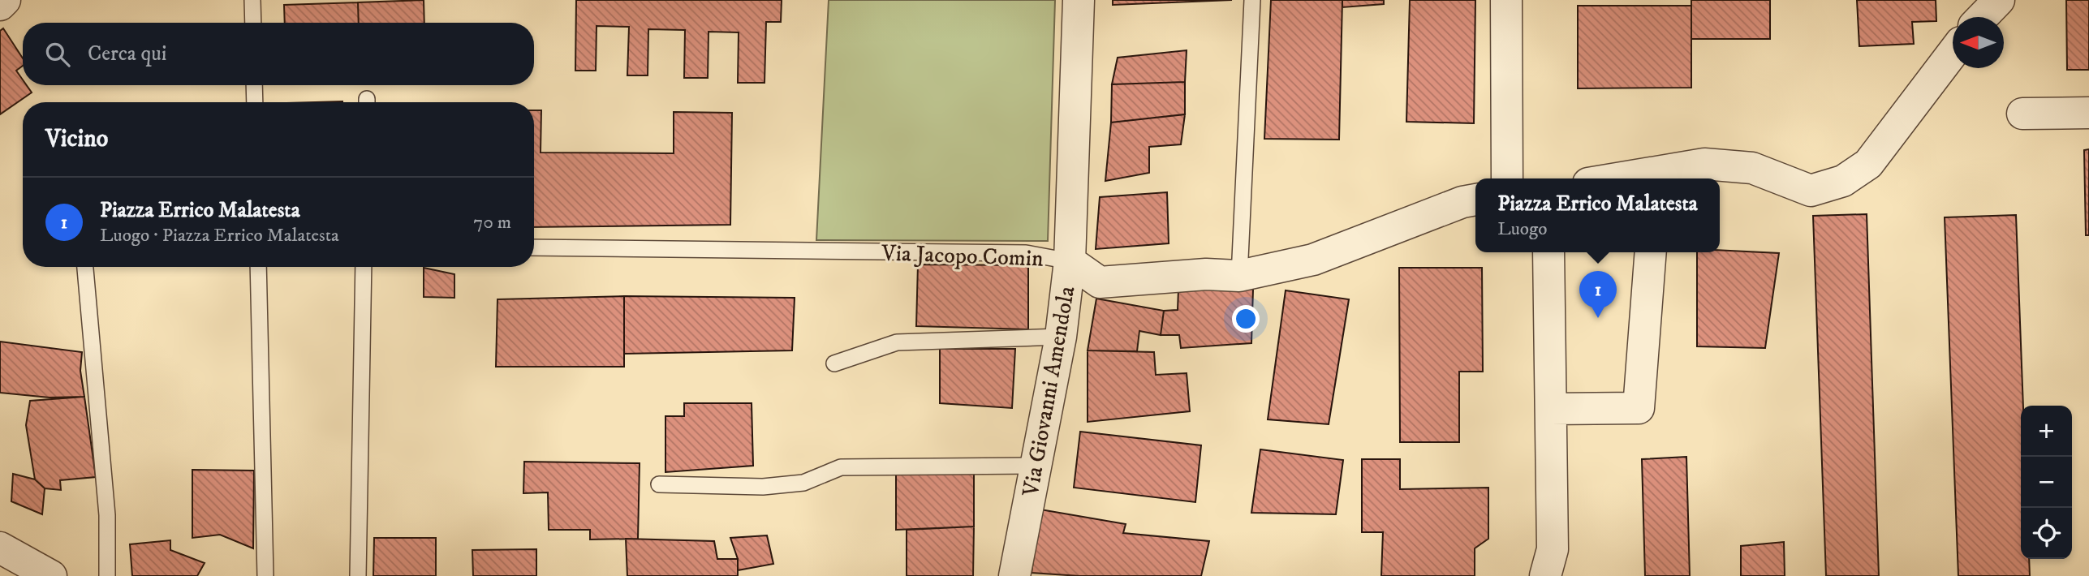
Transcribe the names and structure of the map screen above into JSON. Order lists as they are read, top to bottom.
{
  "streets": {
    "street": ["Via Jacopo Comin", "Via Giovanni Amendola"]
  },
  "crossings": [
    ["Via Jacopo Comin", "Via Giovanni Amendola"]
  ],
  "north": "left",
  "page": {
    "search": "Cerca qui",
    "heading": "Vicino",
    "list": [
      {
        "mark": "1",
        "name": "Piazza Errico Malatesta",
        "note": "Luogo · Piazza Errico Malatesta",
        "value": "70 m"
      }
    ],
    "popup": ["Piazza Errico Malatesta", "Luogo"],
    "pins": "1",
    "map_buttons": ["+", "−"]
  }
}
